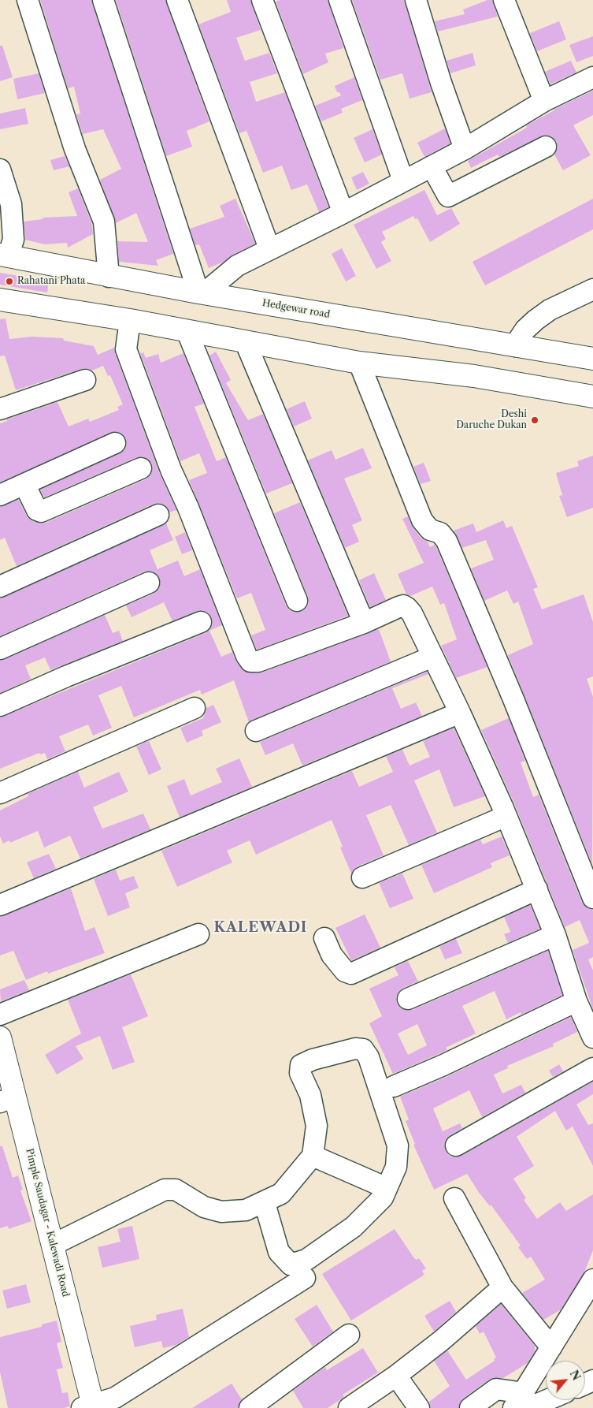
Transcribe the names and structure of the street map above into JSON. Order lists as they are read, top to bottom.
{
  "streets": {
    "main road": ["Hedgewar road", "Pimple Saudagar - Kalewadi Road"]
  },
  "districts": ["KALEWADI"],
  "places": ["Rahatani Phata", "Deshi Daruche Dukan"],
  "north": "top right"
}
